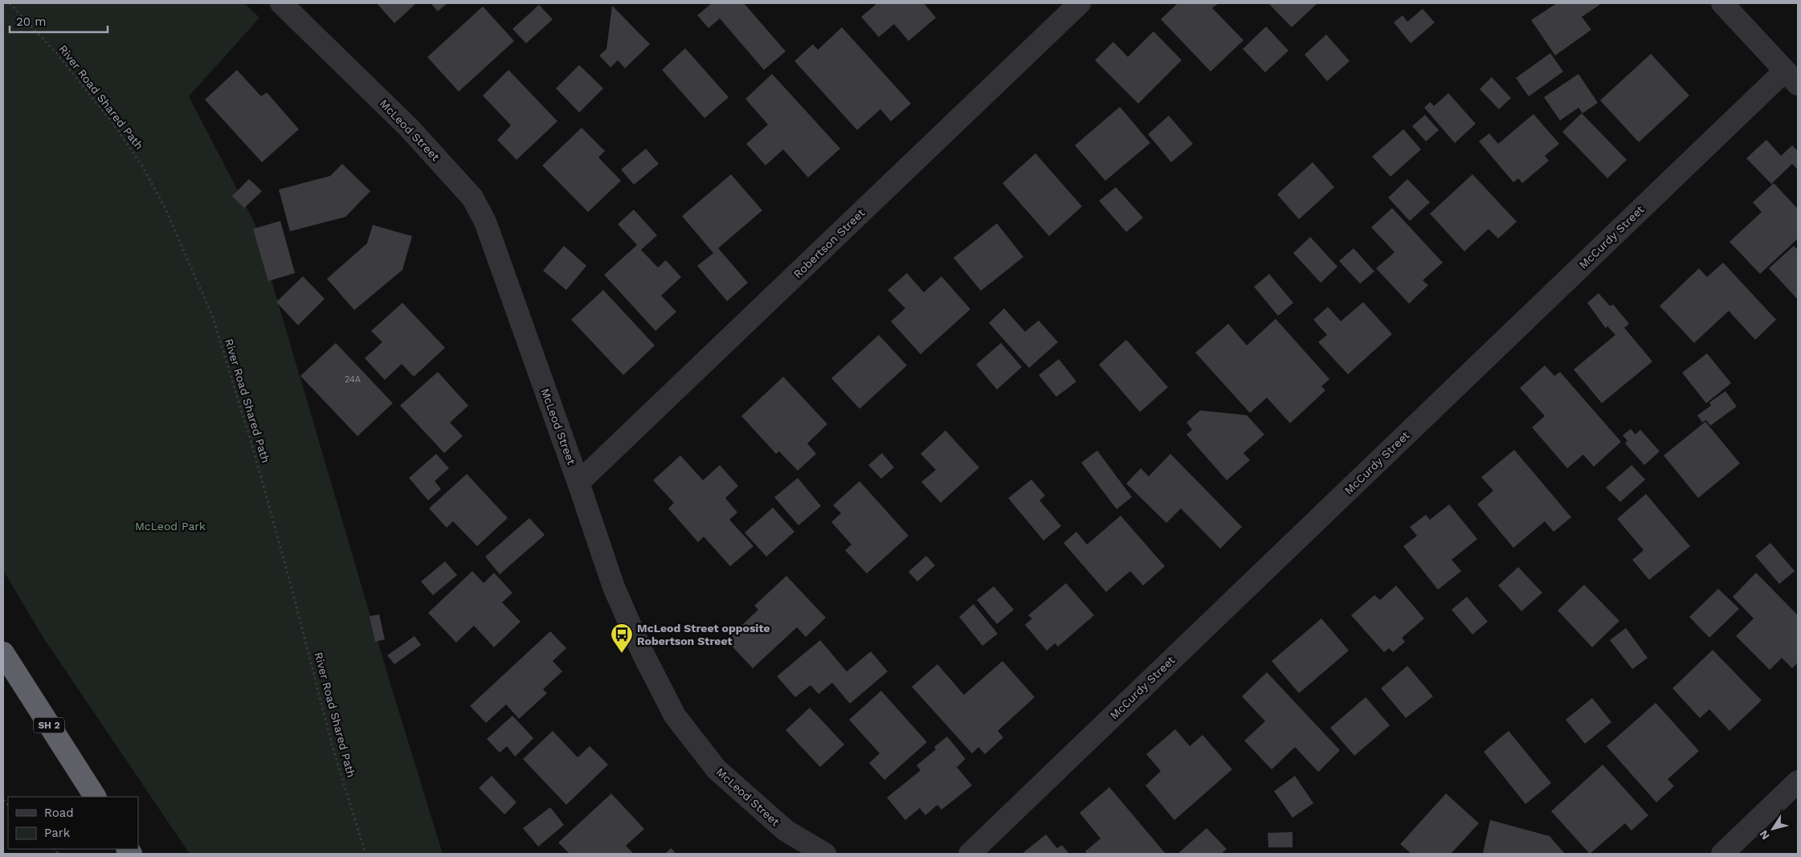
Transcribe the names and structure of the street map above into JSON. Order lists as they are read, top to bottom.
{
  "streets": {
    "highway": ["SH 2"],
    "street": ["McLeod Street", "McCurdy Street", "Robertson Street"],
    "path": ["River Road Shared Path"]
  },
  "crossings": [
    ["McLeod Street", "Robertson Street"]
  ],
  "parks": ["McLeod Park"],
  "places": {
    "bus stop": ["McLeod Street opposite Robertson Street"]
  },
  "house_numbers": ["24A"],
  "legend": ["Road", "Park"],
  "scale_bar": "20 m",
  "north": "bottom left"
}
